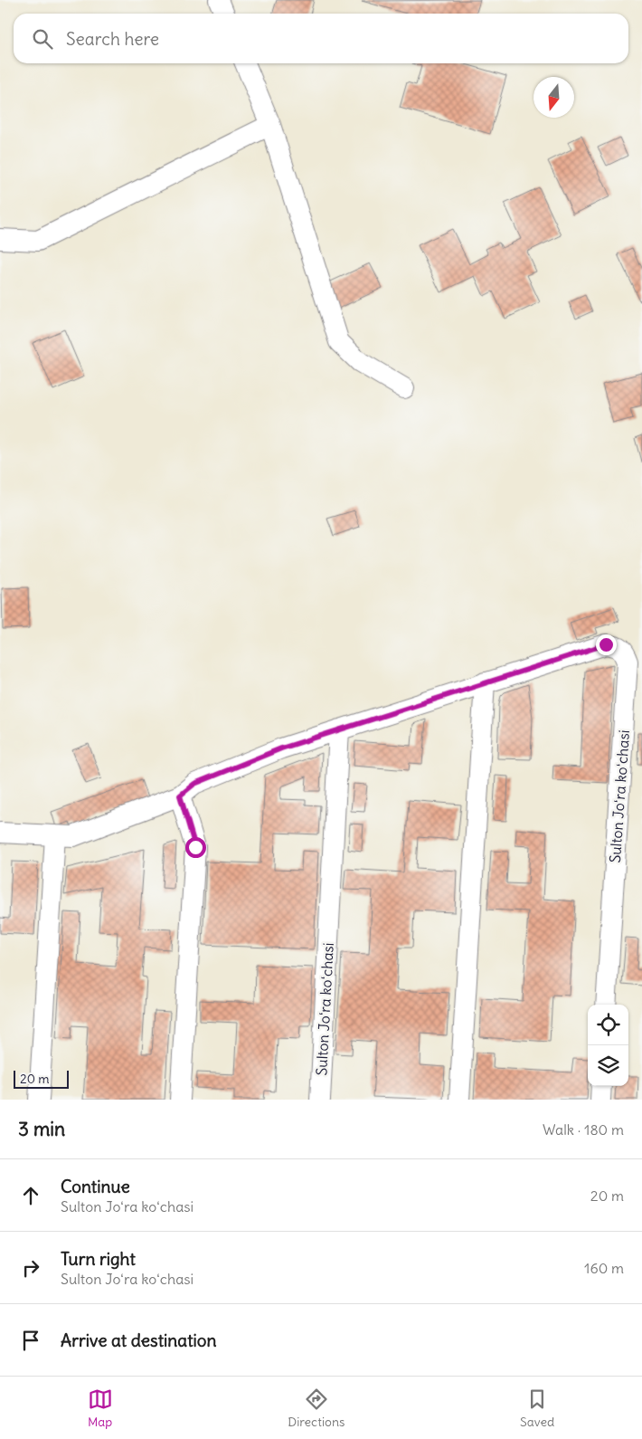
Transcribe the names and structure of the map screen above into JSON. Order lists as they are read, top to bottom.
{
  "streets": {
    "street": ["Sulton Joʻra koʻchasi"]
  },
  "scale_bar": "20 m",
  "north": "bottom",
  "page": {
    "search": "Search here",
    "scale": "20 m",
    "heading": ["3 min", "Walk · 180 m"],
    "list": [
      ["Continue", "Sulton Joʻra koʻchasi", "20 m"],
      ["Turn right", "Sulton Joʻra koʻchasi", "160 m"],
      "Arrive at destination"
    ],
    "nav": ["Map", "Directions", "Saved"]
  }
}
